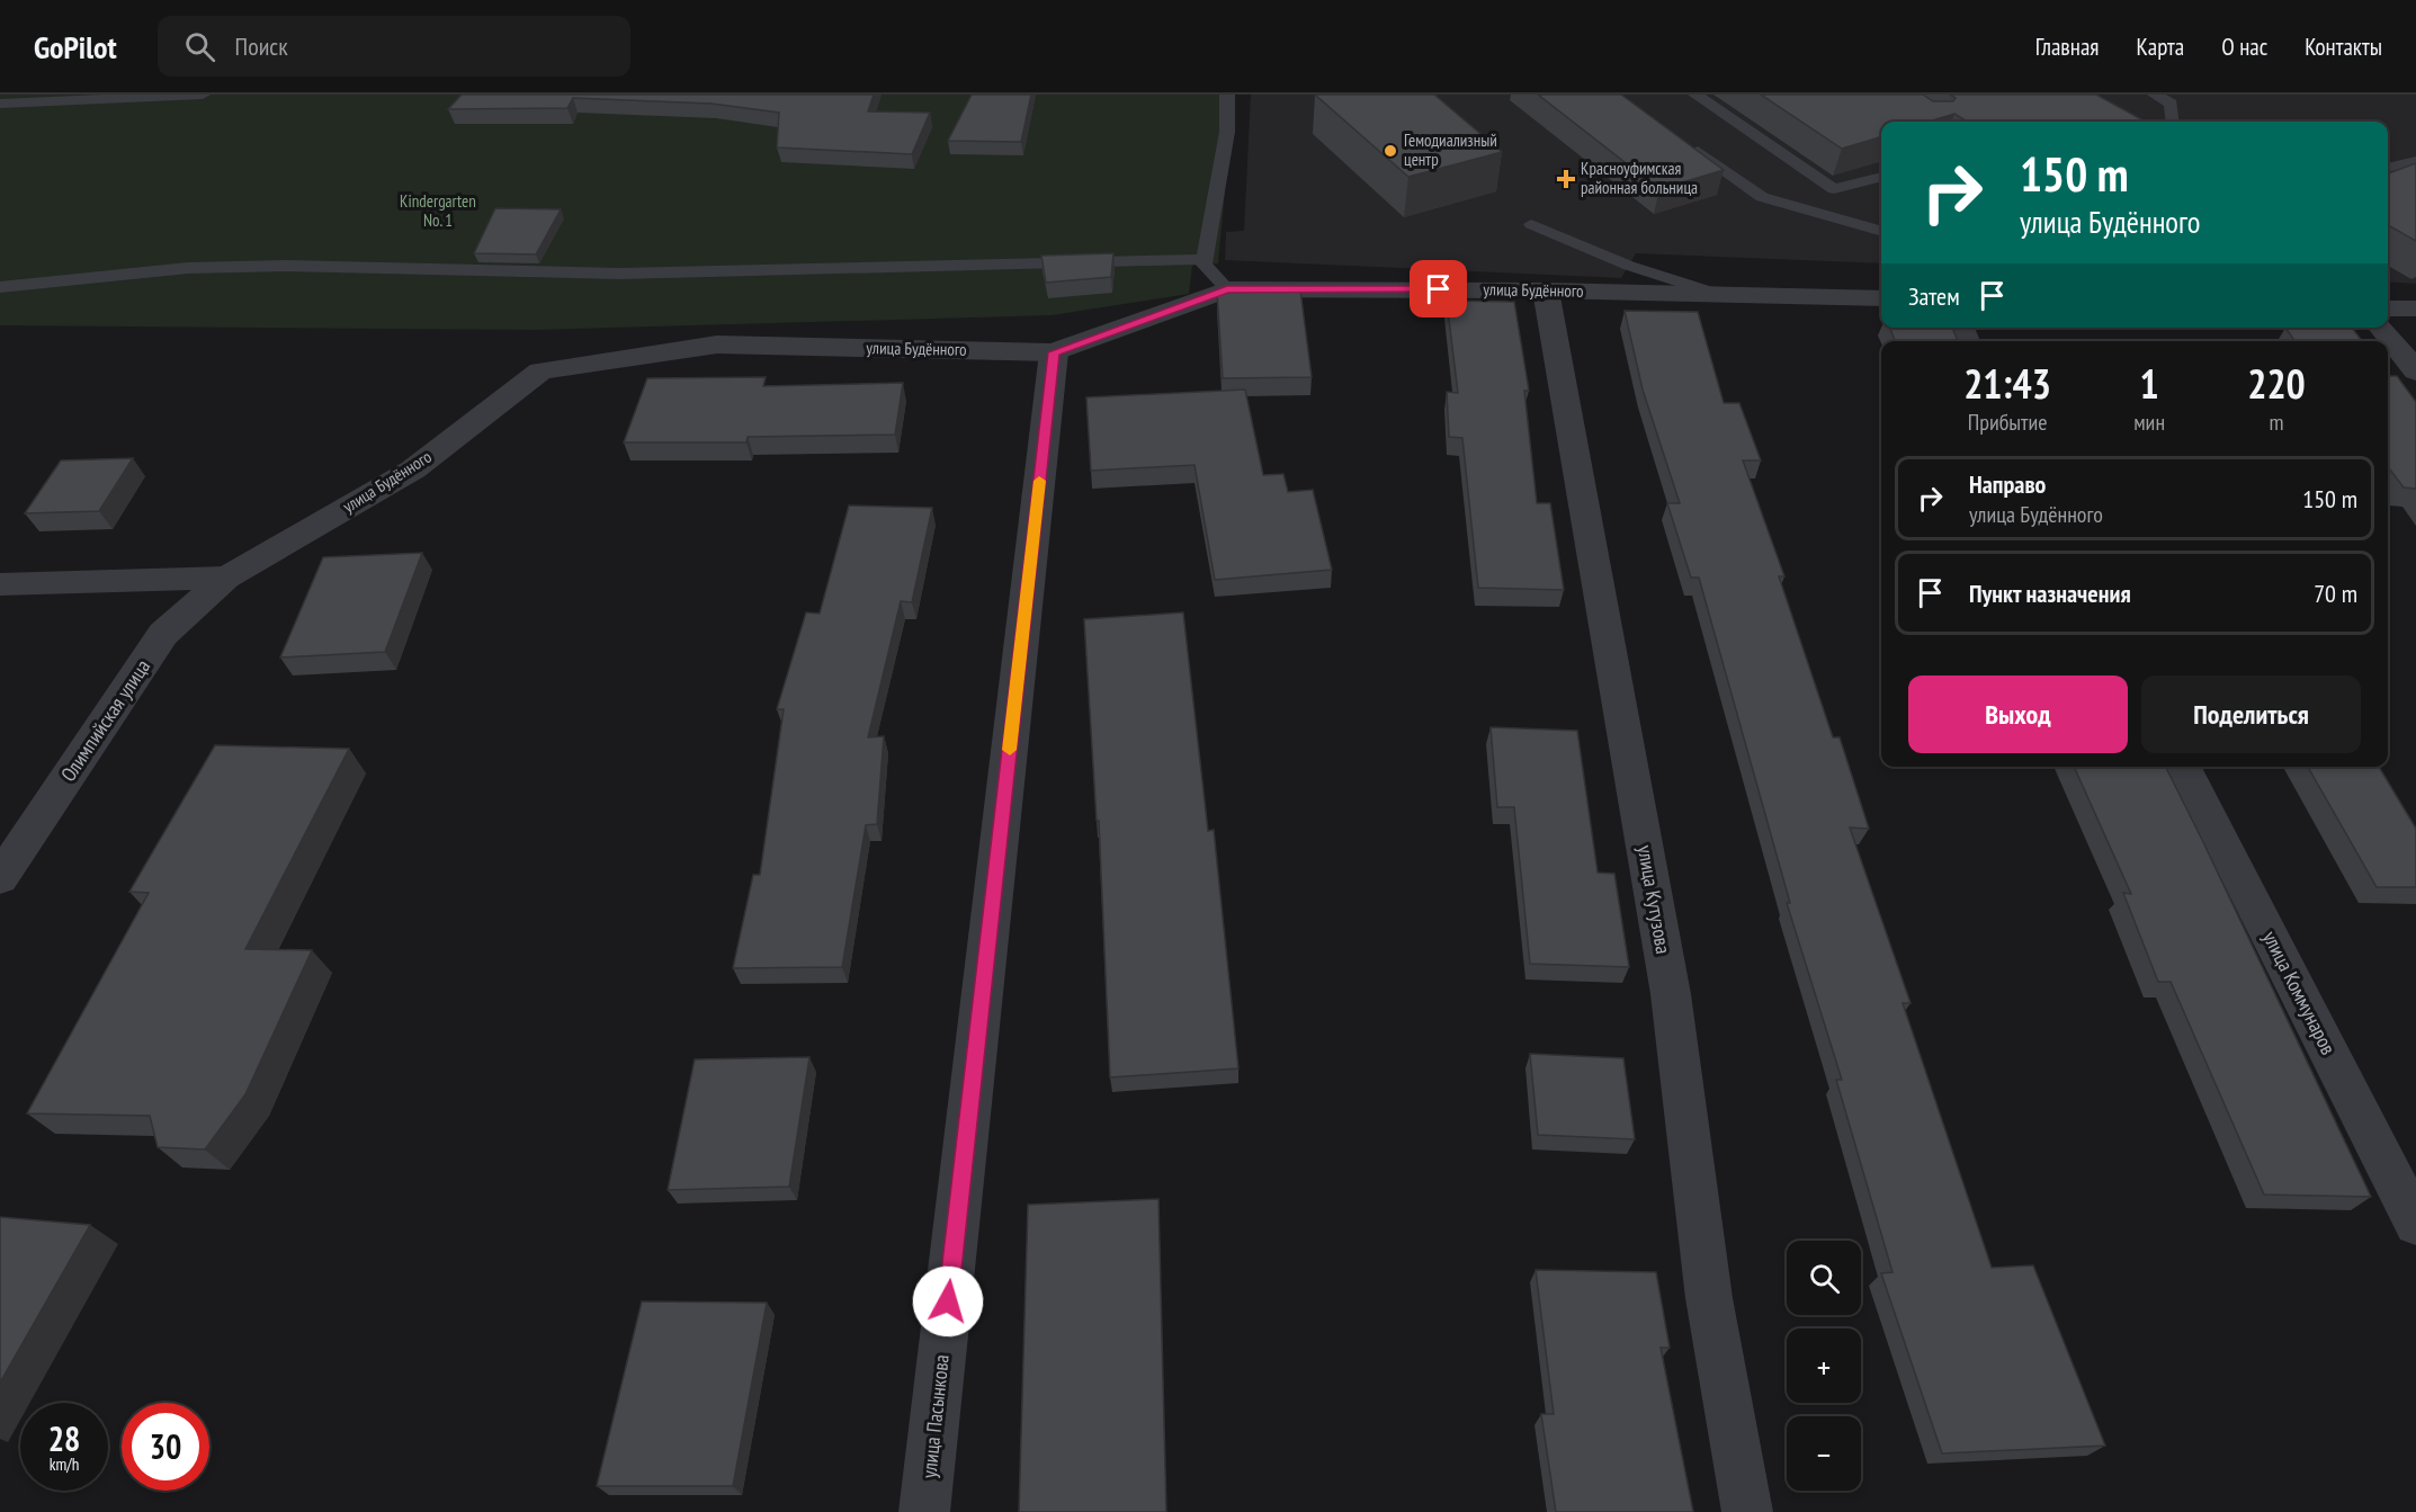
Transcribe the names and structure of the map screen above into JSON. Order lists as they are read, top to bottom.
{
  "streets": {
    "street": [
      "улица Будённого",
      "Олимпийская улица",
      "улица Кутузова",
      "улица Коммунаров",
      "улица Пасынкова"
    ]
  },
  "crossings": [
    ["улица Будённого", "Олимпийская улица"],
    ["улица Будённого", "улица Кутузова"],
    ["улица Будённого", "улица Пасынкова"]
  ],
  "parks": ["Kindergarten No. 1"],
  "places": {
    "other": ["Гемодиализный центр"],
    "health": ["Красноуфимская районная больница"]
  },
  "page": {
    "header": "GoPilot",
    "search": "Поиск",
    "nav": [
      "Главная",
      "Карта",
      "О нас",
      "Контакты"
    ],
    "turn": ["150 m", "улица Будённого"],
    "then": "Затем",
    "eta": [
      "21:43",
      "Прибытие",
      "1",
      "мин",
      "220",
      "m"
    ],
    "list": [
      {
        "name": "Направо",
        "note": "улица Будённого",
        "value": "150 m"
      },
      {
        "name": "Пункт назначения",
        "value": "70 m"
      }
    ],
    "buttons": ["Выход", "Поделиться"],
    "map_buttons": ["+", "−"],
    "speed": "28 km/h",
    "limit": "30"
  }
}
